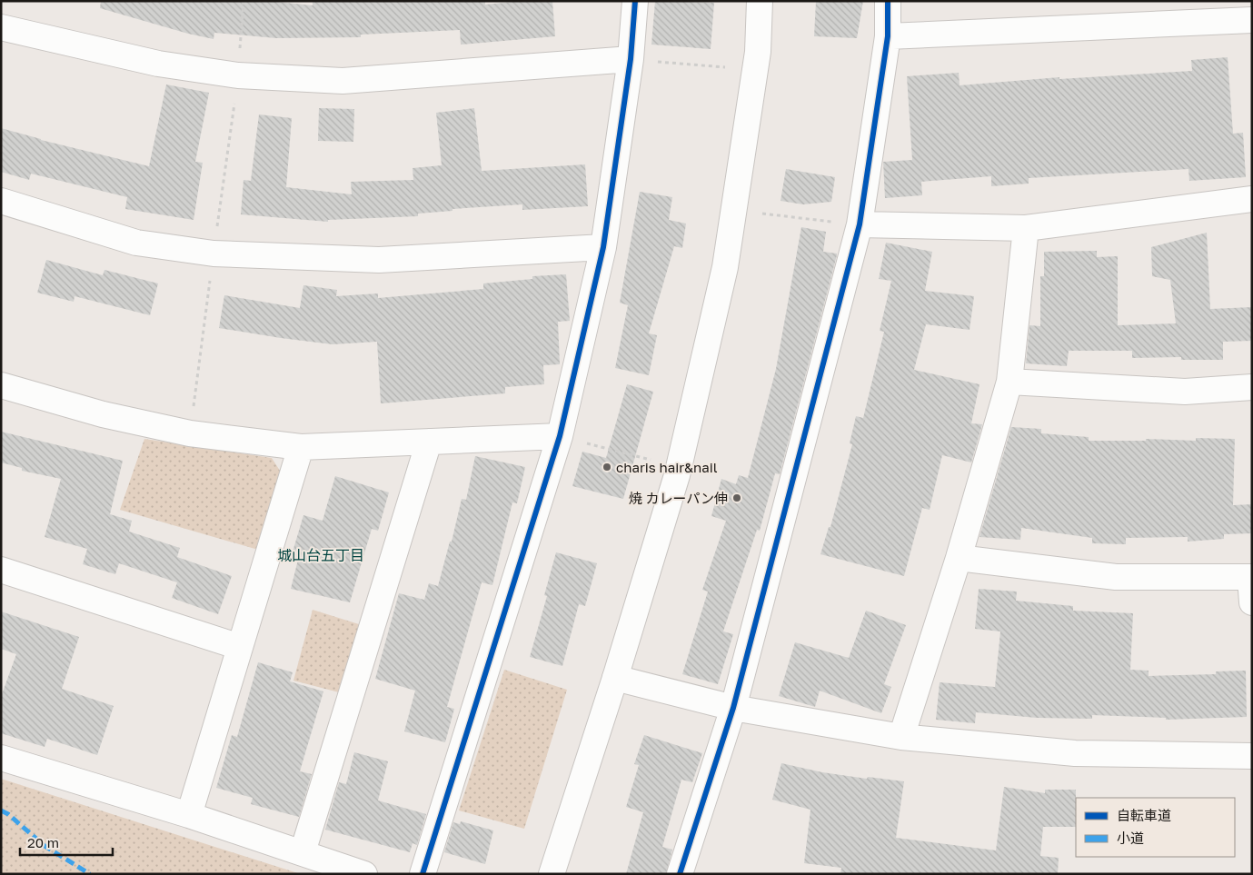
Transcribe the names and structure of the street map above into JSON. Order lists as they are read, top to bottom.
{
  "districts": ["城山台五丁目"],
  "places": ["charis hair&nail", "焼 カレーパン伸"],
  "legend": ["自転車道", "小道"],
  "scale_bar": "20 m"
}
